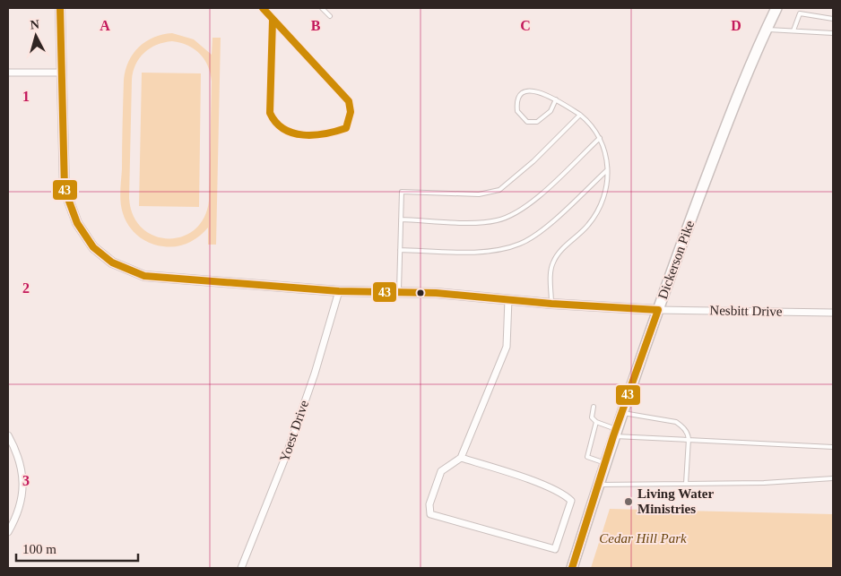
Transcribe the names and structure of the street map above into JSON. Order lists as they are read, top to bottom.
{
  "streets": {
    "main road": ["Dickerson Pike"],
    "street": ["Nesbitt Drive", "Yoest Drive"]
  },
  "crossings": [
    ["Dickerson Pike", "Nesbitt Drive"]
  ],
  "parks": ["Cedar Hill Park"],
  "places": ["Living Water Ministries"],
  "lines": ["transit line 43"],
  "scale_bar": "100 m",
  "north": "top",
  "grid": {
    "columns": [
      "A",
      "B",
      "C",
      "D"
    ],
    "rows": ["1", "2", "3"]
  }
}
